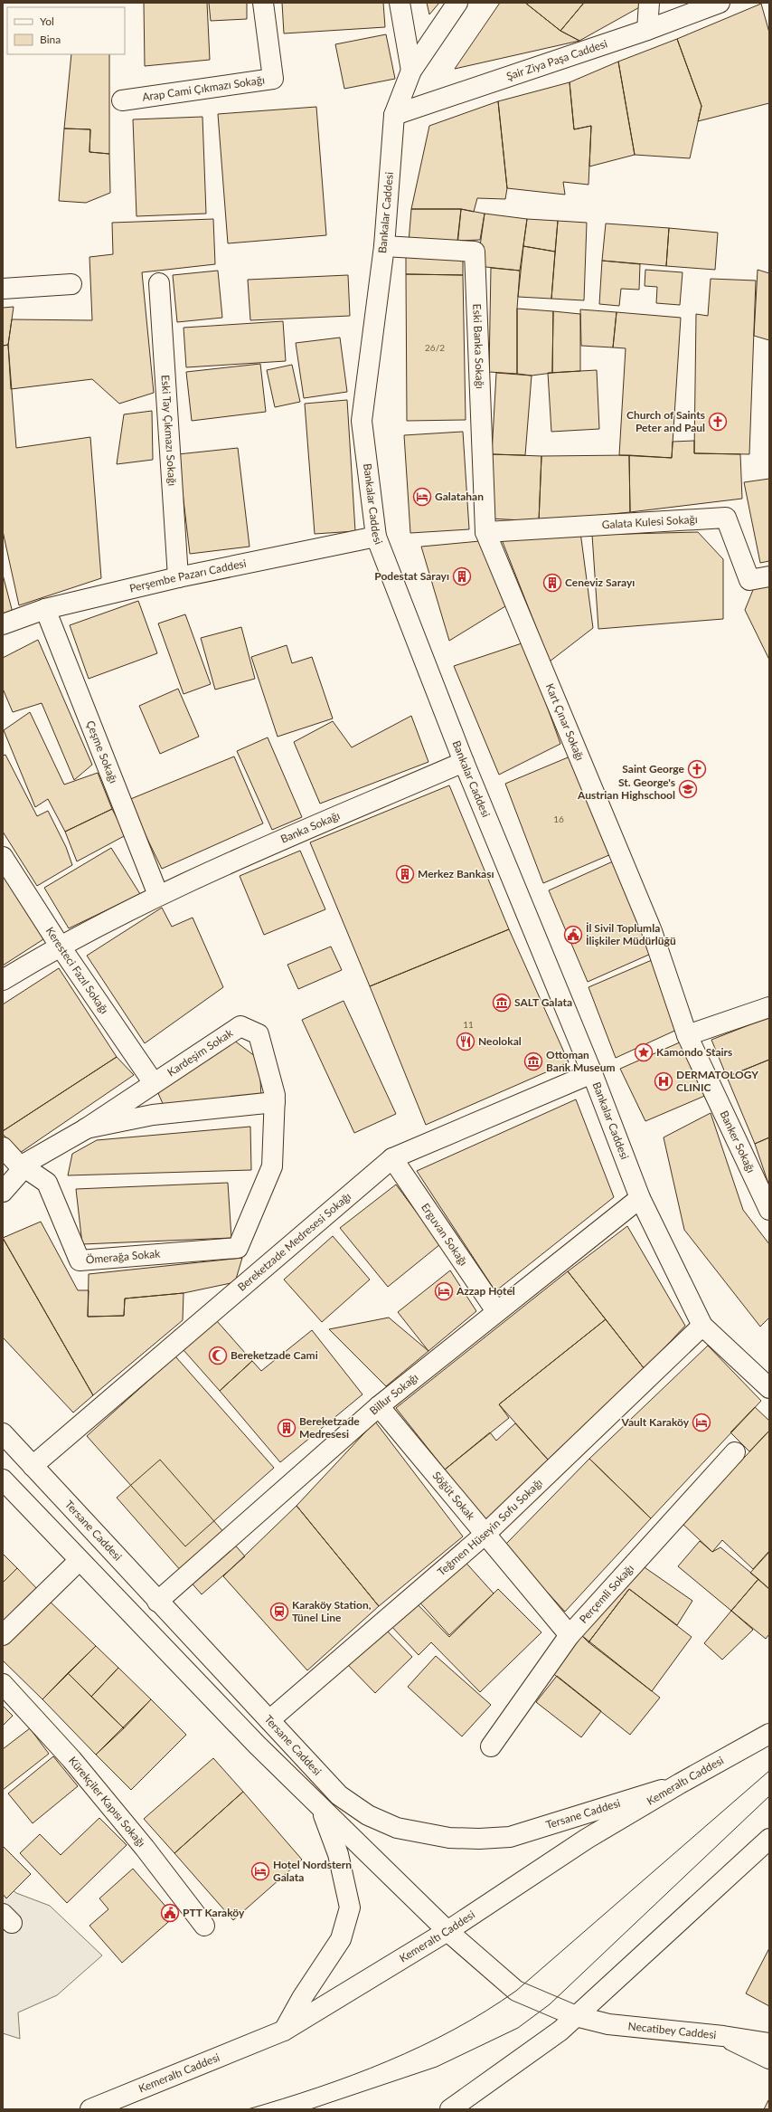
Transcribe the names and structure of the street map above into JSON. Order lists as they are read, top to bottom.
{
  "streets": {
    "street": [
      "Şair Ziya Paşa Caddesi",
      "Arap Cami Çıkmazı Sokağı",
      "Bankalar Caddesi",
      "Eski Banka Sokağı",
      "Eski Tay Çıkmazı Sokağı",
      "Galata Kulesi Sokağı",
      "Perşembe Pazarı Caddesi",
      "Kart Çınar Sokağı",
      "Çeşme Sokağı",
      "Banka Sokağı",
      "Keresteci Fazıl Sokağı",
      "Kardeşim Sokak",
      "Banker Sokağı",
      "Erguvan Sokağı",
      "Bereketzade Medresesi Sokağı",
      "Ömerağa Sokak",
      "Billur Sokağı",
      "Söğüt Sokak",
      "Teğmen Hüseyin Sofu Sokağı",
      "Tersane Caddesi",
      "Perçemli Sokağı",
      "Kemeraltı Caddesi",
      "Kürekçiler Kapısı Sokağı",
      "Necatibey Caddesi"
    ]
  },
  "crossings": [
    ["Şair Ziya Paşa Caddesi", "Bankalar Caddesi"],
    ["Bankalar Caddesi", "Eski Banka Sokağı"],
    ["Bankalar Caddesi", "Perşembe Pazarı Caddesi"],
    ["Bankalar Caddesi", "Banka Sokağı"],
    ["Bankalar Caddesi", "Bereketzade Medresesi Sokağı"],
    ["Bankalar Caddesi", "Billur Sokağı"],
    ["Bankalar Caddesi", "Teğmen Hüseyin Sofu Sokağı"],
    ["Eski Banka Sokağı", "Galata Kulesi Sokağı"],
    ["Eski Banka Sokağı", "Kart Çınar Sokağı"],
    ["Eski Tay Çıkmazı Sokağı", "Perşembe Pazarı Caddesi"],
    ["Galata Kulesi Sokağı", "Kart Çınar Sokağı"],
    ["Perşembe Pazarı Caddesi", "Çeşme Sokağı"],
    ["Kart Çınar Sokağı", "Banker Sokağı"],
    ["Çeşme Sokağı", "Banka Sokağı"],
    ["Banka Sokağı", "Keresteci Fazıl Sokağı"],
    ["Keresteci Fazıl Sokağı", "Kardeşim Sokak"],
    ["Kardeşim Sokak", "Ömerağa Sokak"],
    ["Erguvan Sokağı", "Bereketzade Medresesi Sokağı"],
    ["Erguvan Sokağı", "Billur Sokağı"],
    ["Bereketzade Medresesi Sokağı", "Tersane Caddesi"],
    ["Billur Sokağı", "Söğüt Sokak"],
    ["Billur Sokağı", "Tersane Caddesi"],
    ["Söğüt Sokak", "Teğmen Hüseyin Sofu Sokağı"],
    ["Söğüt Sokak", "Perçemli Sokağı"],
    ["Teğmen Hüseyin Sofu Sokağı", "Tersane Caddesi"],
    ["Tersane Caddesi", "Kemeraltı Caddesi"],
    ["Kemeraltı Caddesi", "Necatibey Caddesi"]
  ],
  "places": {
    "church": ["Church of Saints Peter and Paul", "Saint George"],
    "hotel": [
      "Galatahan",
      "Azzap Hotel",
      "Vault Karaköy",
      "Hotel Nordstern Galata"
    ],
    "building": [
      "Podestat Sarayı",
      "Ceneviz Sarayı",
      "Merkez Bankası",
      "Bereketzade Medresesi"
    ],
    "school or university": ["St. George's Austrian Highschool"],
    "public building": ["İl Sivil Toplumla İlişkiler Müdürlüğü", "PTT Karaköy"],
    "museum": ["SALT Galata", "Ottoman Bank Museum"],
    "restaurant": ["Neolokal"],
    "place": ["Kamondo Stairs"],
    "hospital": ["DERMATOLOGY CLINIC"],
    "mosque": ["Bereketzade Cami"],
    "station": ["Karaköy Station, Tünel Line"]
  },
  "house_numbers": ["26/2", "16", "11"],
  "legend": ["Yol", "Bina"]
}
